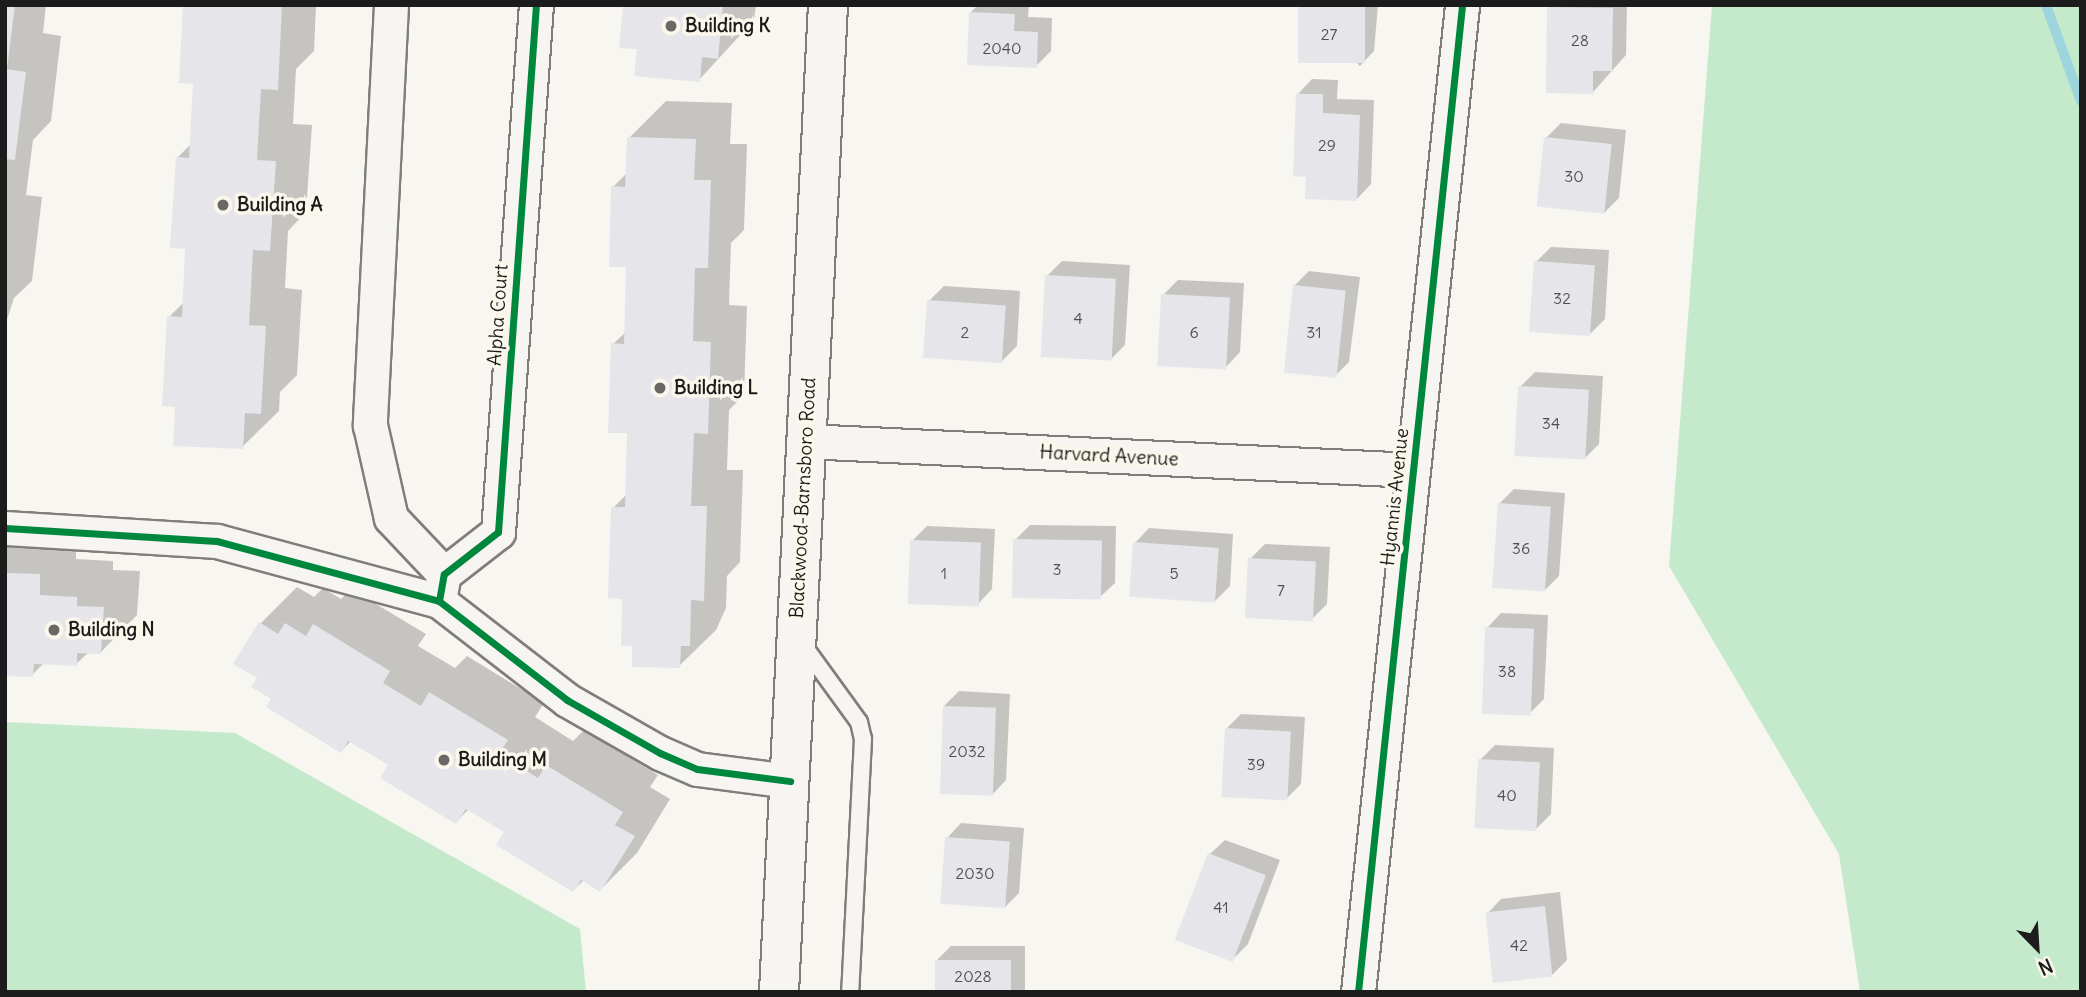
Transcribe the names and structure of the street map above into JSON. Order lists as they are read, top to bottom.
{
  "streets": {
    "main road": ["Blackwood-Barnsboro Road"],
    "street": ["Alpha Court", "Harvard Avenue", "Hyannis Avenue"]
  },
  "crossings": [
    ["Harvard Avenue", "Hyannis Avenue"],
    ["Harvard Avenue", "Blackwood-Barnsboro Road"]
  ],
  "places": [
    "Building K",
    "Building A",
    "Building L",
    "Building N",
    "Building M"
  ],
  "house_numbers": [
    "27",
    "28",
    "2040",
    "29",
    "30",
    "32",
    "4",
    "2",
    "6",
    "31",
    "34",
    "36",
    "3",
    "1",
    "5",
    "7",
    "38",
    "2032",
    "39",
    "40",
    "2030",
    "41",
    "42",
    "2028"
  ],
  "north": "bottom right"
}
